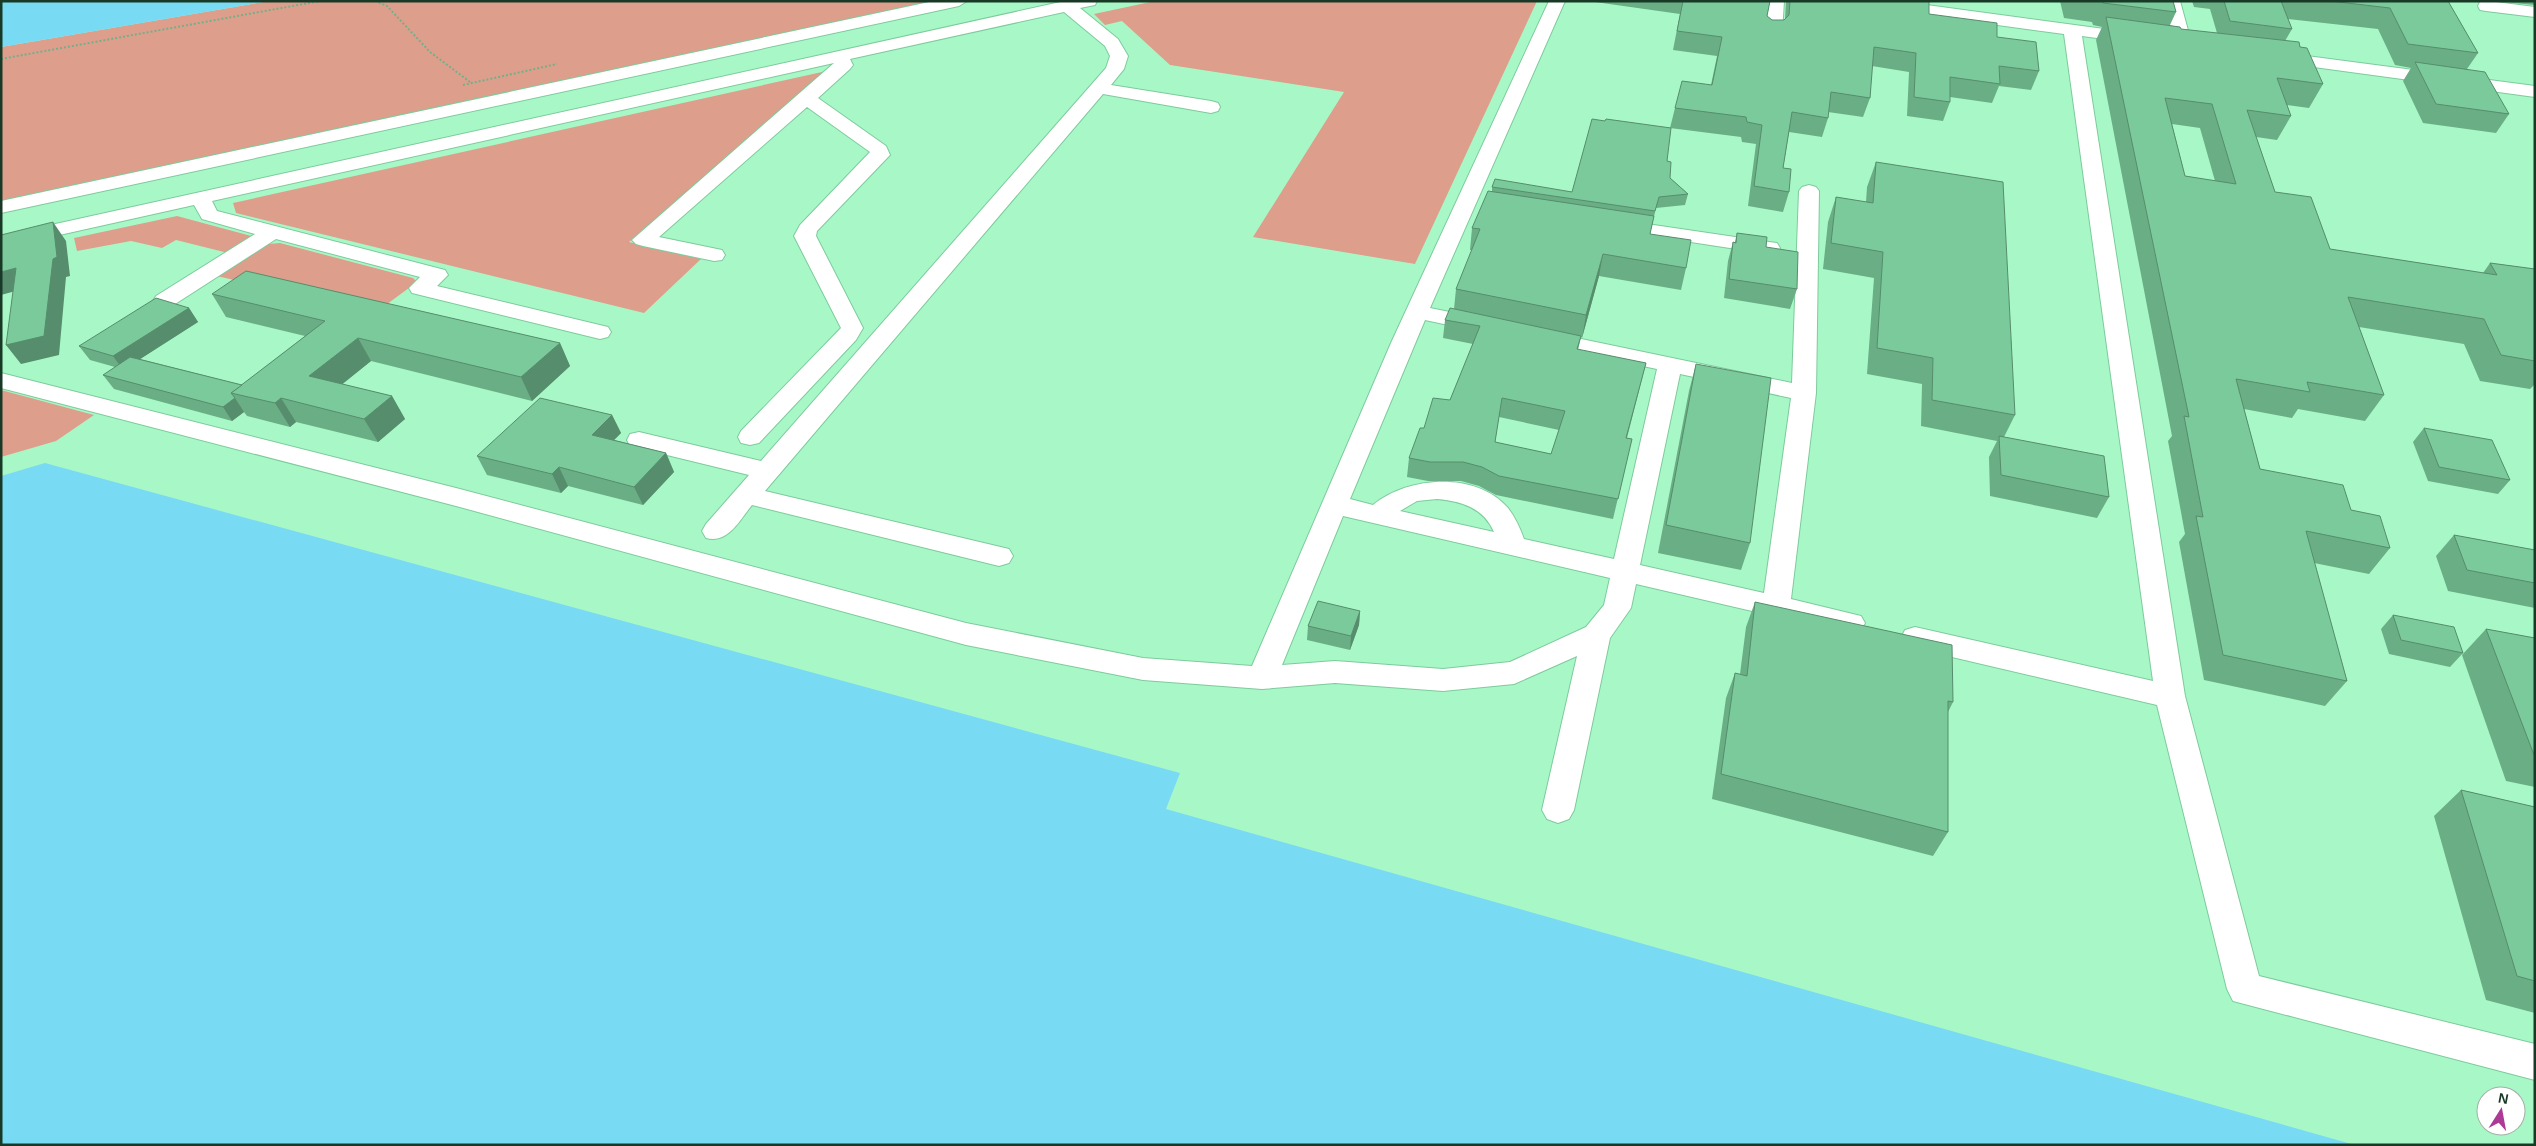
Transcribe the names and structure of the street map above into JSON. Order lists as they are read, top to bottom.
{
  "north": "top"
}
